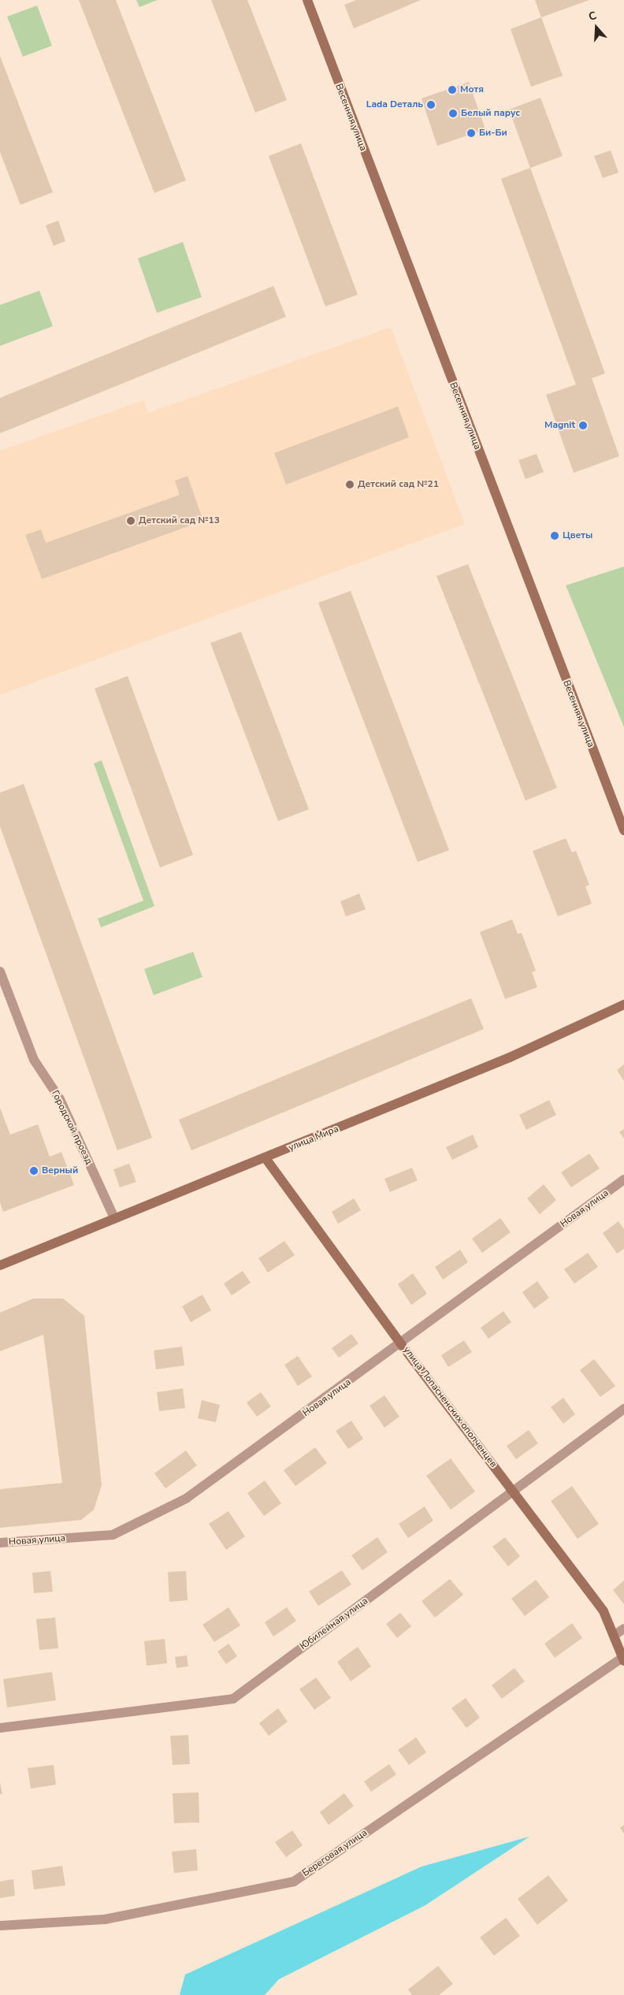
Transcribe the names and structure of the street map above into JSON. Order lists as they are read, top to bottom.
{
  "streets": {
    "street": [
      "Весенняя улица",
      "Городской проезд",
      "улица Мира",
      "Новая улица",
      "улица Лопасненских ополченцев",
      "Юбилейная улица",
      "Береговая улица"
    ]
  },
  "crossings": [
    ["Городской проезд", "улица Мира"],
    ["улица Мира", "улица Лопасненских ополченцев"],
    ["Новая улица", "улица Лопасненских ополченцев"],
    ["улица Лопасненских ополченцев", "Юбилейная улица"],
    ["улица Лопасненских ополченцев", "Береговая улица"]
  ],
  "places": [
    "Мотя",
    "Lada Dеталь",
    "Белый парус",
    "Би-Би",
    "Magnit",
    "Детский сад №21",
    "Детский сад №13",
    "Цветы",
    "Верный"
  ],
  "north": "top"
}
